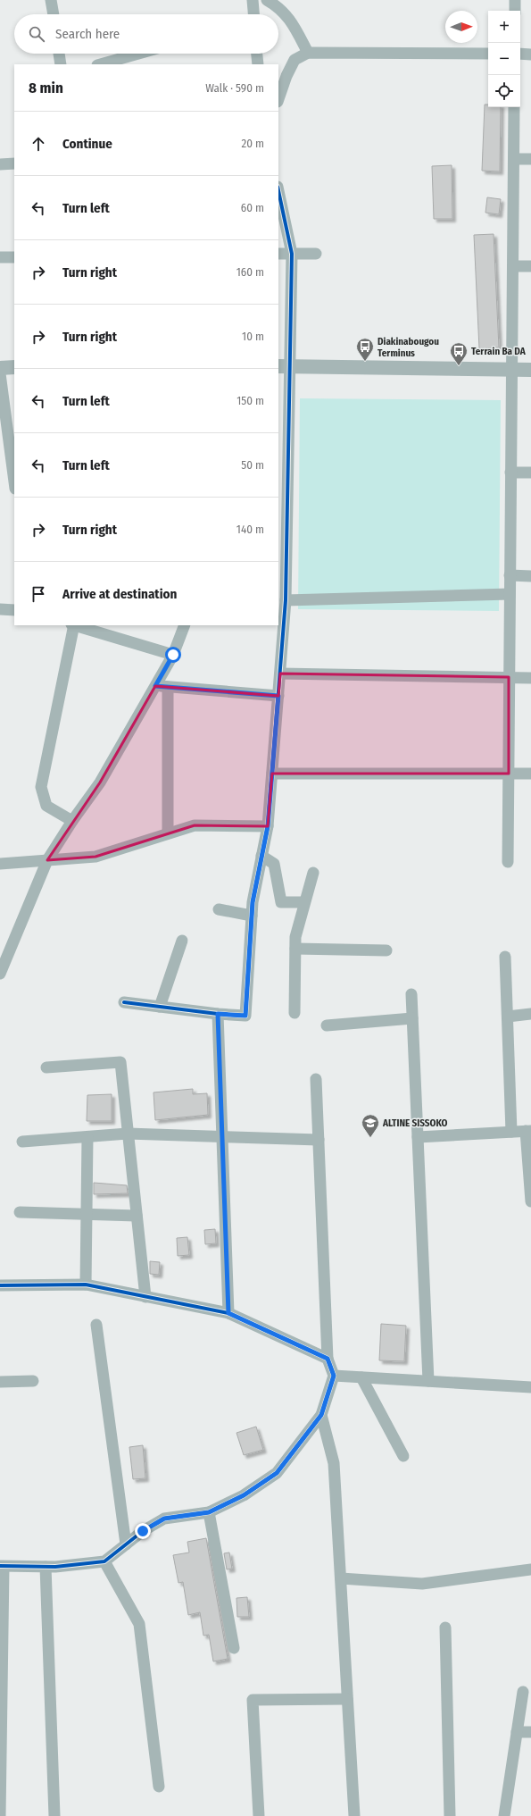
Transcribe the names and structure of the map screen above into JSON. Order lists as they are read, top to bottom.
{
  "places": {
    "bus stop": ["Diakinabougou Terminus", "Terrain Ba DA"],
    "school or university": ["ALTINE SISSOKO"]
  },
  "north": "right",
  "page": {
    "map_buttons": ["+", "−"],
    "search": "Search here",
    "heading": ["8 min", "Walk · 590 m"],
    "list": [
      ["Continue", "20 m"],
      ["Turn left", "60 m"],
      ["Turn right", "160 m"],
      ["Turn right", "10 m"],
      ["Turn left", "150 m"],
      ["Turn left", "50 m"],
      ["Turn right", "140 m"],
      "Arrive at destination"
    ]
  }
}
